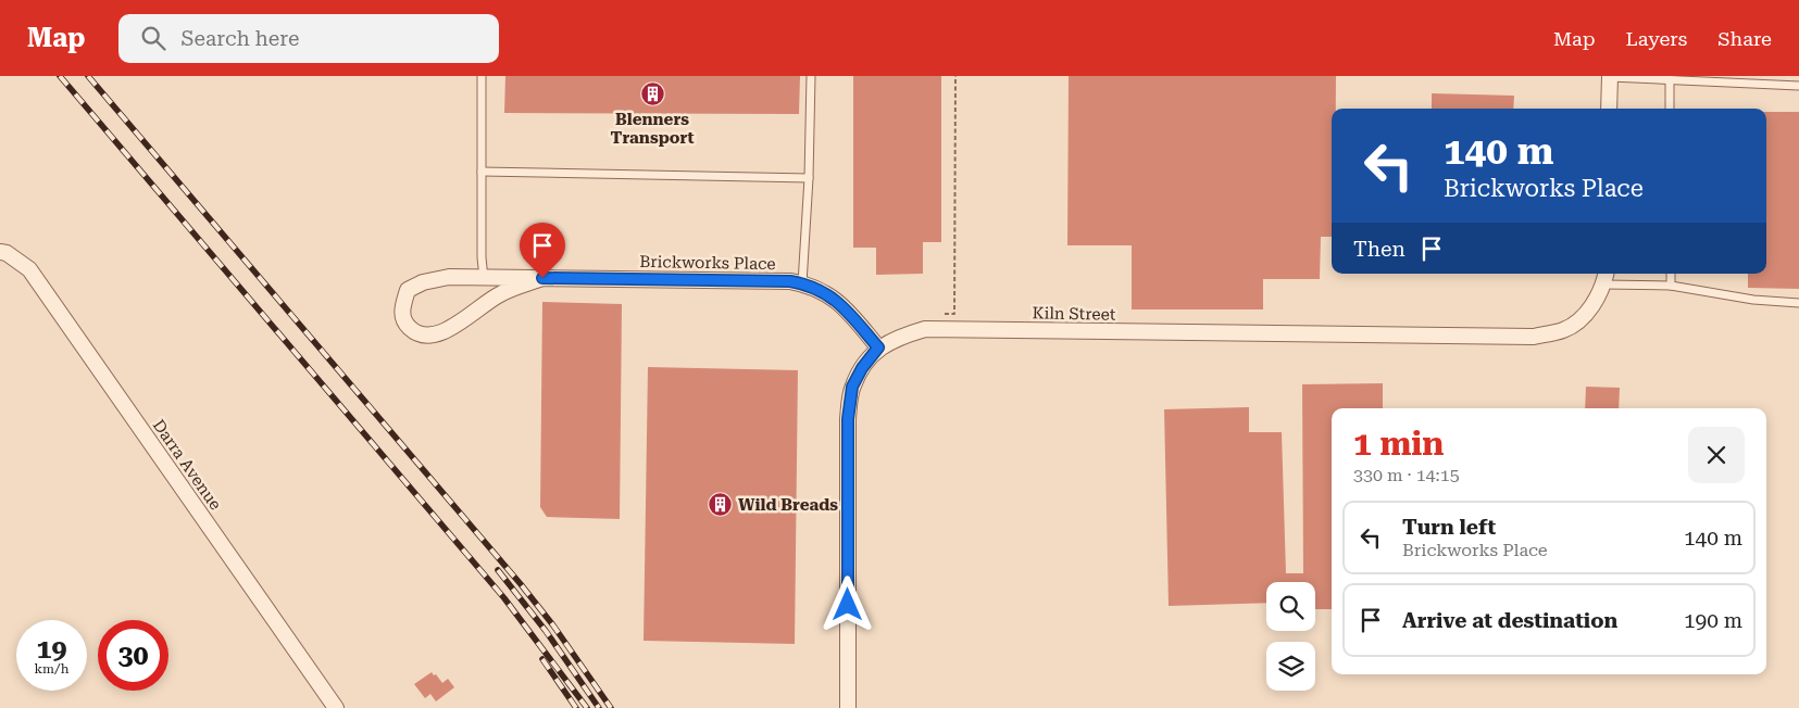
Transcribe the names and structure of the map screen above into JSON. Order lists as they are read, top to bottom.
{
  "streets": {
    "street": ["Brickworks Place", "Kiln Street", "Darra Avenue"]
  },
  "crossings": [
    ["Brickworks Place", "Kiln Street"]
  ],
  "places": {
    "building": ["Blenners Transport", "Wild Breads"]
  },
  "page": {
    "header": "Map",
    "search": "Search here",
    "nav": ["Map", "Layers", "Share"],
    "turn": ["140 m", "Brickworks Place"],
    "then": "Then",
    "heading": ["1 min", "330 m · 14:15"],
    "list": [
      {
        "name": "Turn left",
        "note": "Brickworks Place",
        "value": "140 m"
      },
      {
        "name": "Arrive at destination",
        "value": "190 m"
      }
    ],
    "speed": "19 km/h",
    "limit": "30"
  }
}
